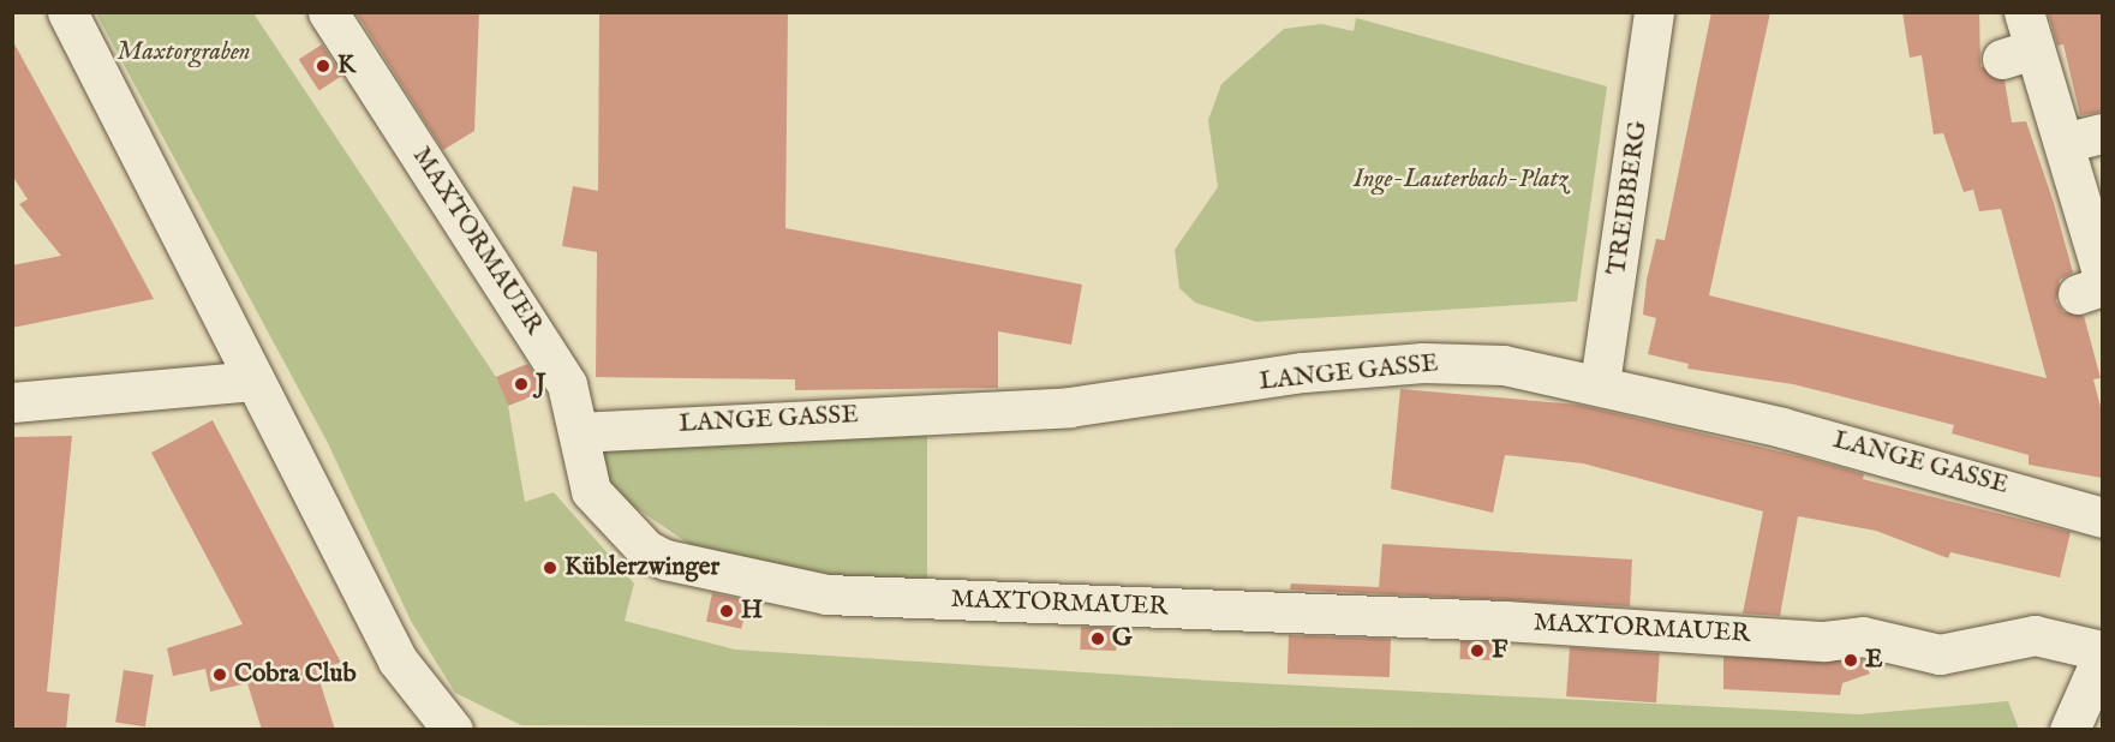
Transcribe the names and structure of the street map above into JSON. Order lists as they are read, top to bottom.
{
  "streets": {
    "street": ["TREIBBERG", "MAXTORMAUER", "LANGE GASSE"]
  },
  "crossings": [
    ["TREIBBERG", "LANGE GASSE"],
    ["MAXTORMAUER", "LANGE GASSE"]
  ],
  "parks": ["Maxtorgraben", "Inge-Lauterbach-Platz"],
  "places": [
    "K",
    "J",
    "Küblerzwinger",
    "H",
    "G",
    "F",
    "E",
    "Cobra Club"
  ]
}
